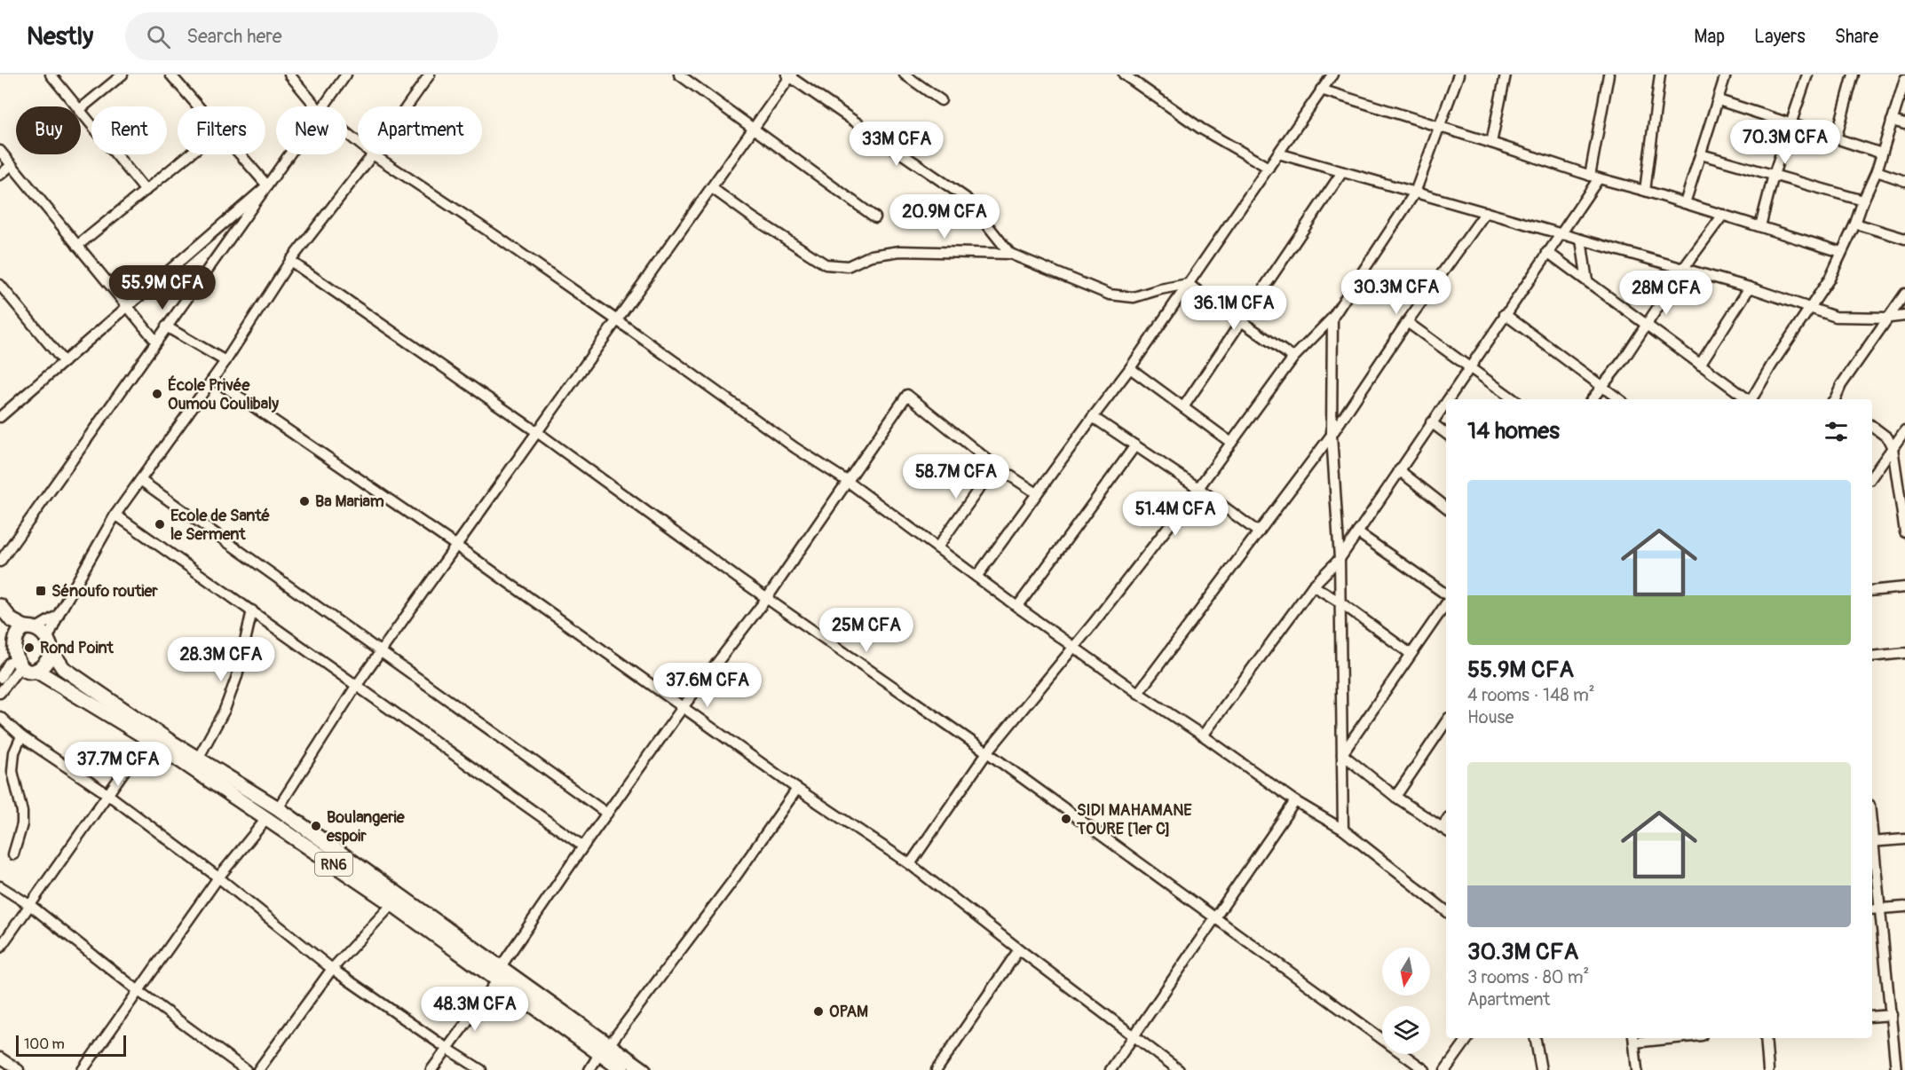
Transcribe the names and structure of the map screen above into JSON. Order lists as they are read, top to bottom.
{
  "streets": {
    "highway": ["RN6"]
  },
  "places": {
    "other": [
      "École Privée Oumou Coulibaly",
      "Ba Mariam",
      "Ecole de Santé le Serment",
      "Rond Point",
      "SIDI MAHAMANE TOURE [1er C]",
      "Boulangerie espoir",
      "OPAM"
    ],
    "transit": ["Sénoufo routier"]
  },
  "scale_bar": "100 m",
  "north": "bottom",
  "page": {
    "header": "Nestly",
    "search": "Search here",
    "nav": ["Map", "Layers", "Share"],
    "chip": [
      "Buy",
      "Rent",
      "Filters",
      "New",
      "Apartment"
    ],
    "price": [
      "70.3M CFA",
      "33M CFA",
      "20.9M CFA",
      "55.9M CFA",
      "30.3M CFA",
      "28M CFA",
      "36.1M CFA",
      "58.7M CFA",
      "51.4M CFA",
      "25M CFA",
      "28.3M CFA",
      "37.6M CFA",
      "37.7M CFA",
      "48.3M CFA"
    ],
    "heading": "14 homes",
    "list": [
      {
        "name": "55.9M CFA",
        "note": "4 rooms · 148 m² · House"
      },
      {
        "name": "30.3M CFA",
        "note": "3 rooms · 80 m² · Apartment"
      }
    ],
    "scale": "100 m"
  }
}
